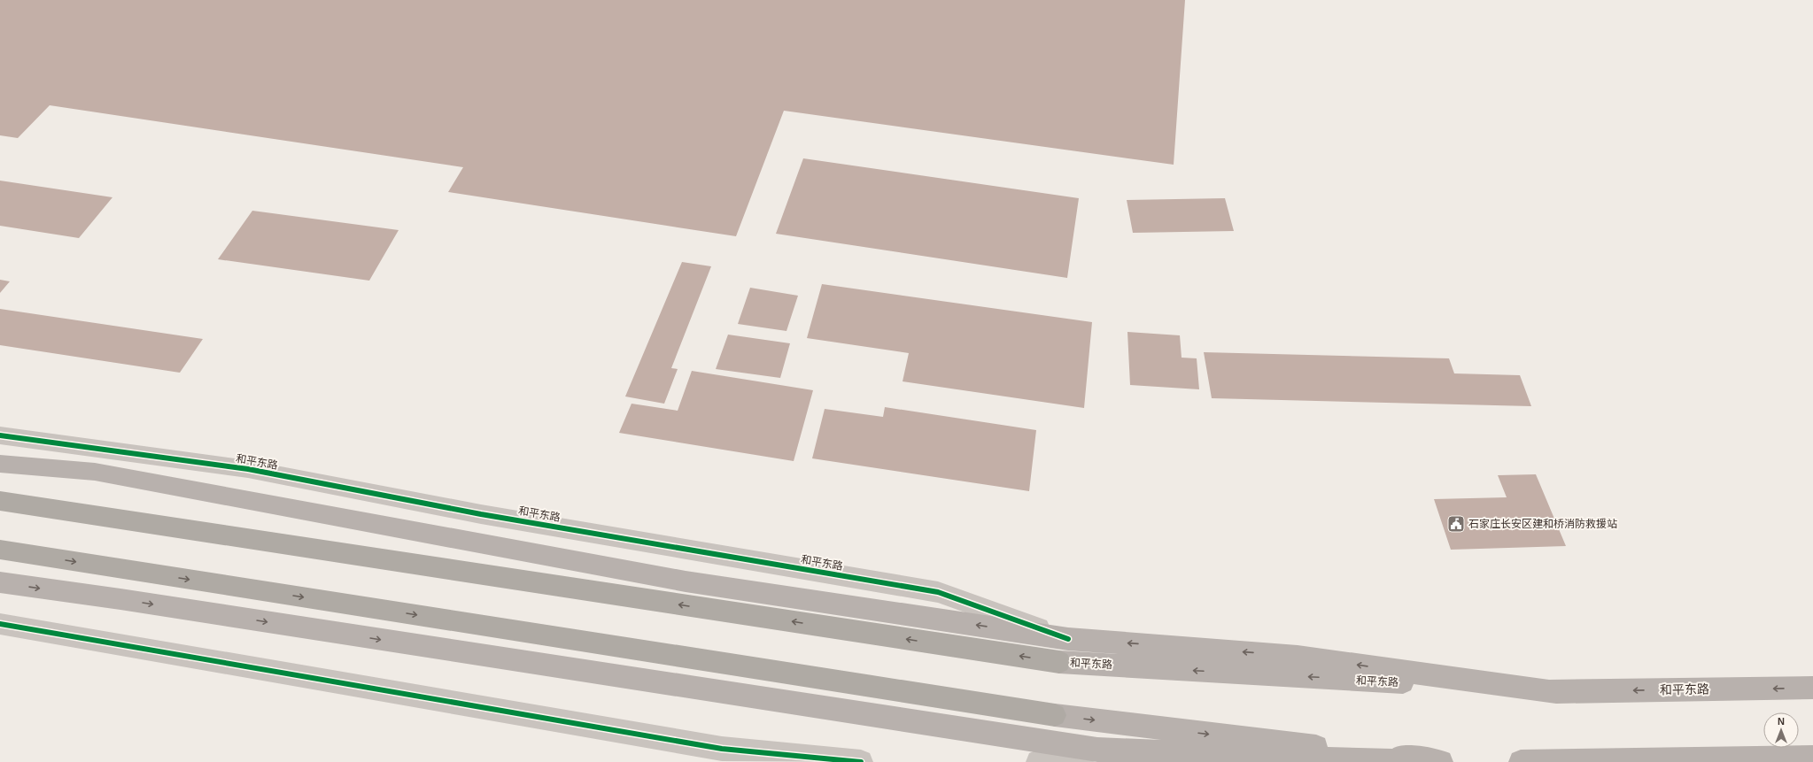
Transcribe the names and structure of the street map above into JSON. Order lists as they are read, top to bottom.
{
  "streets": {
    "highway": ["和平东路"]
  },
  "places": {
    "public building": ["石家庄长安区建和桥消防救援站"]
  },
  "north": "top"
}
